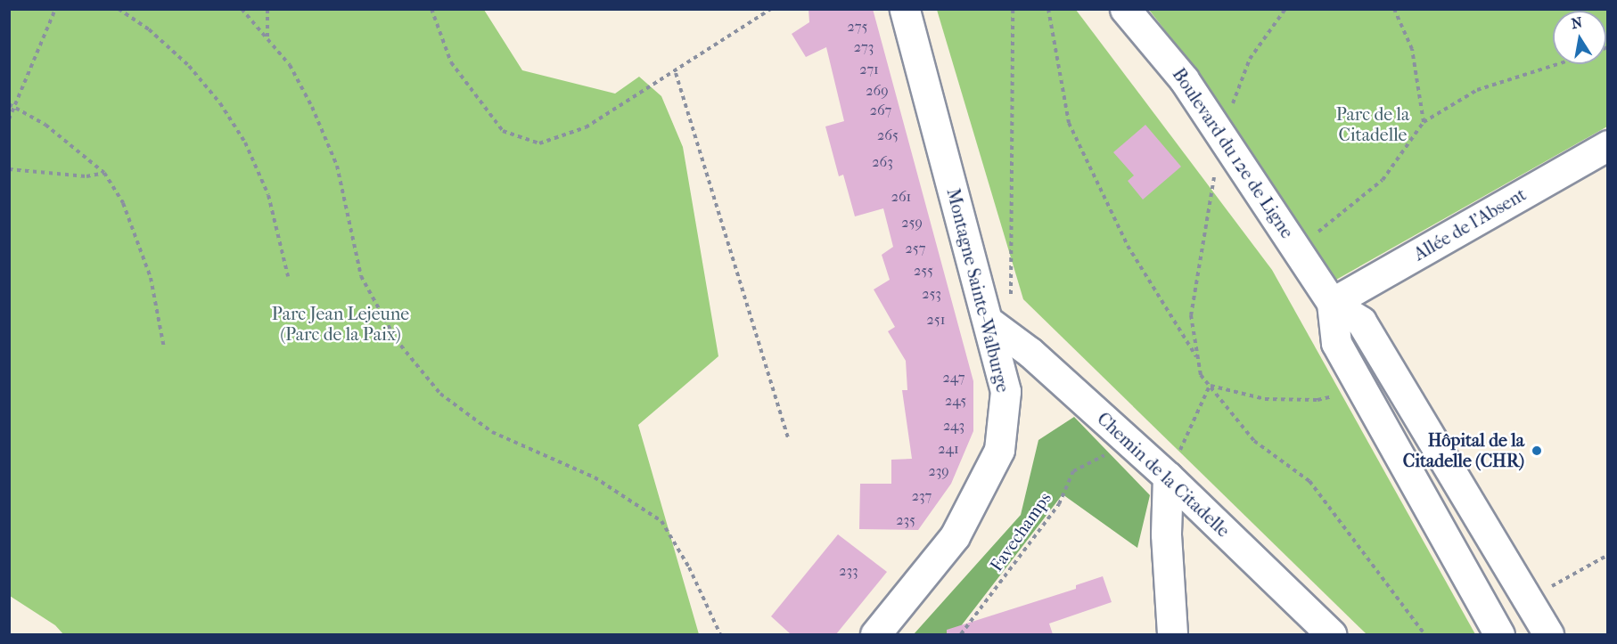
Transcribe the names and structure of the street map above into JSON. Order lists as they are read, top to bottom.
{
  "streets": {
    "street": [
      "Boulevard du 12e de Ligne",
      "Allée de l'Absent",
      "Montagne Sainte-Walburge",
      "Chemin de la Citadelle"
    ],
    "path": ["Favechamps"]
  },
  "crossings": [
    ["Boulevard du 12e de Ligne", "Allée de l'Absent"],
    ["Montagne Sainte-Walburge", "Chemin de la Citadelle"]
  ],
  "parks": ["Parc de la Citadelle", "Parc Jean Lejeune (Parc de la Paix)"],
  "places": ["Hôpital de la Citadelle (CHR)"],
  "house_numbers": [
    "275",
    "273",
    "271",
    "269",
    "267",
    "265",
    "263",
    "261",
    "259",
    "257",
    "255",
    "253",
    "251",
    "247",
    "245",
    "243",
    "241",
    "239",
    "237",
    "235",
    "233"
  ],
  "north": "top"
}
